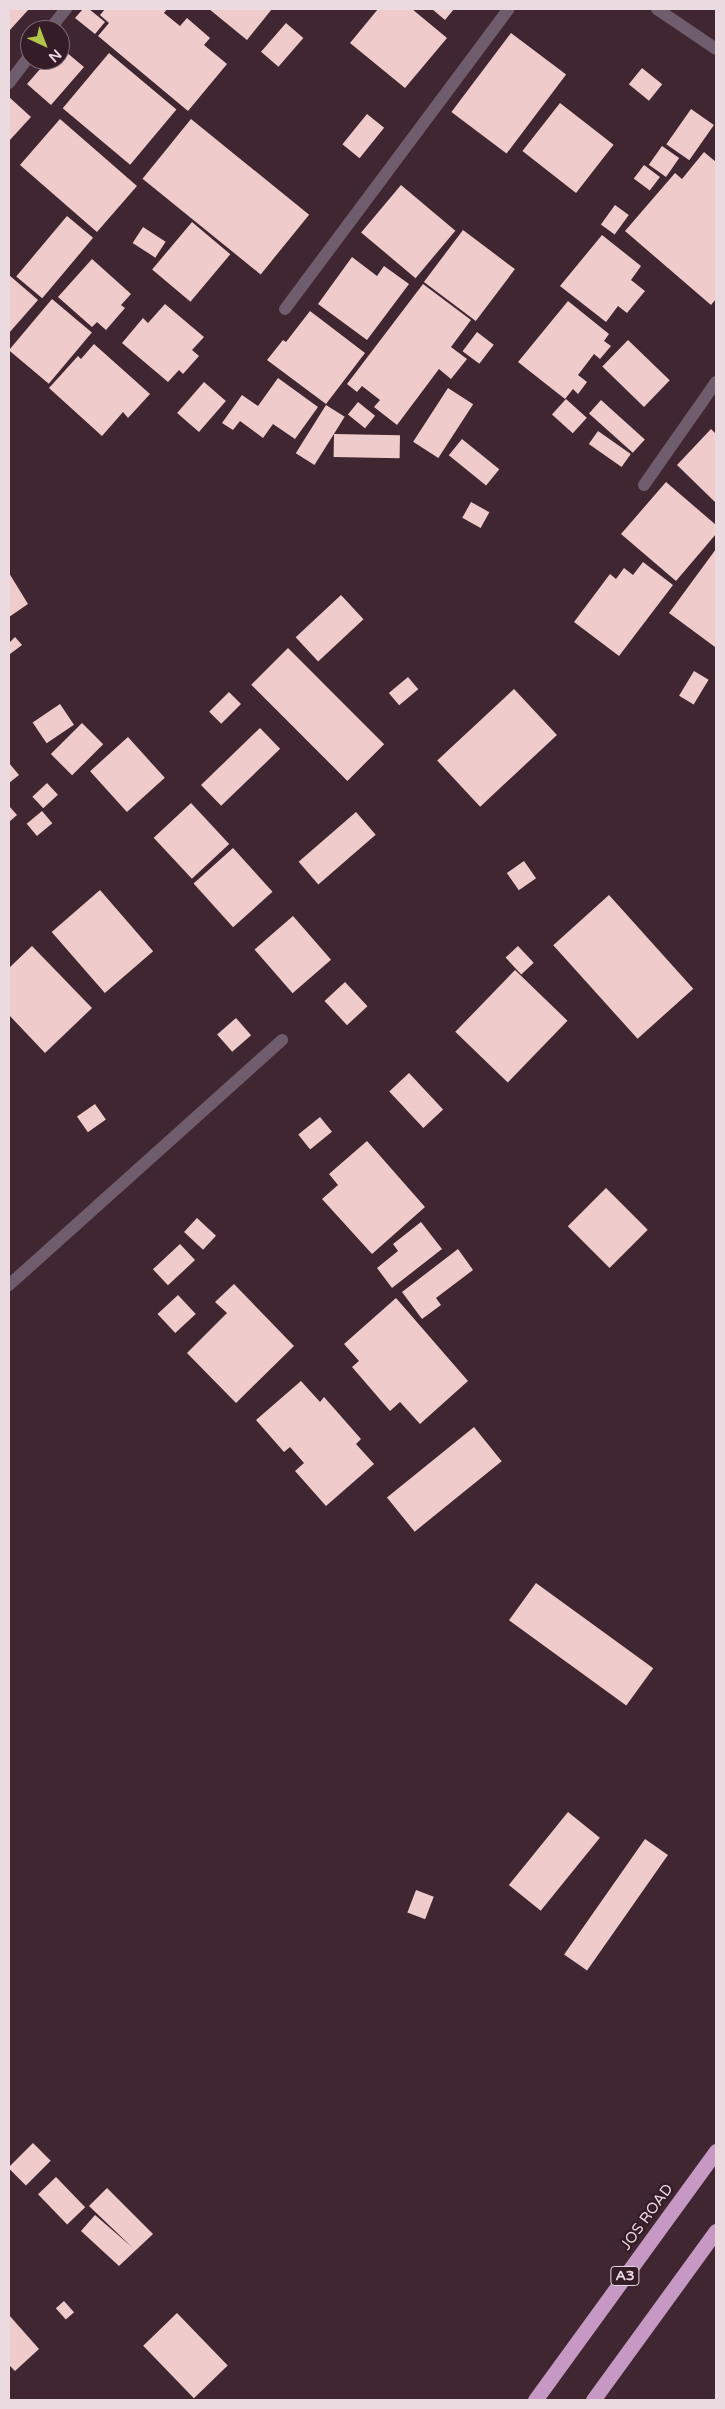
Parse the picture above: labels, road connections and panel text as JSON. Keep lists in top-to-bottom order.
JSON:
{
  "streets": {
    "highway": ["JOS ROAD", "A3"]
  },
  "north": "bottom right"
}
